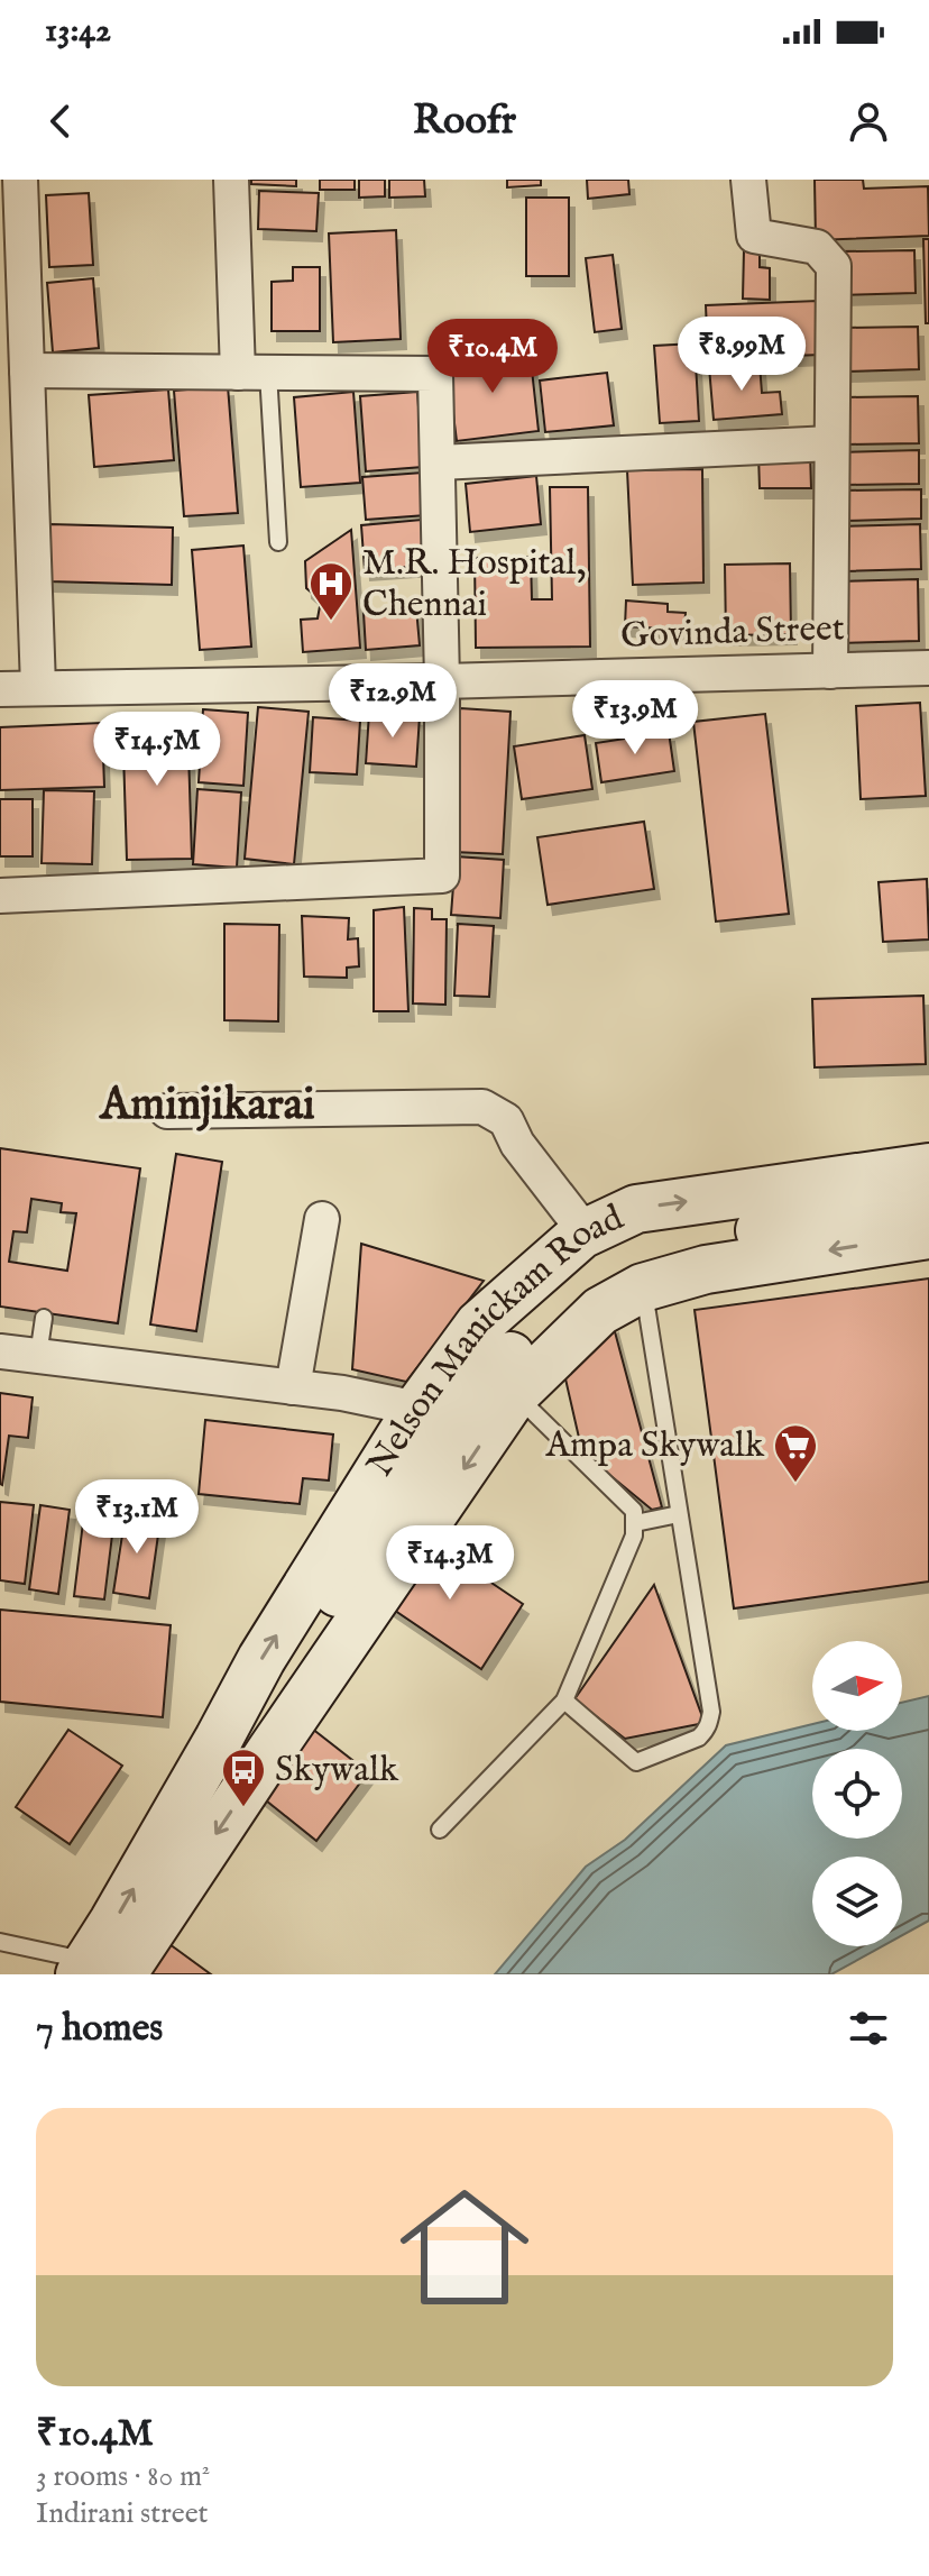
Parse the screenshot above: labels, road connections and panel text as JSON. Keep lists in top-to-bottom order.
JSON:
{
  "streets": {
    "main road": ["Nelson Manickam Road"],
    "street": ["Govinda Street"]
  },
  "districts": ["Aminjikarai"],
  "places": {
    "hospital": ["M.R. Hospital, Chennai"],
    "supermarket": ["Ampa Skywalk"],
    "bus stop": ["Skywalk"]
  },
  "north": "right",
  "page": {
    "status": "13:42",
    "header": "Roofr",
    "price": [
      "₹8.99M",
      "₹10.4M",
      "₹12.9M",
      "₹13.9M",
      "₹14.5M",
      "₹13.1M",
      "₹14.3M"
    ],
    "heading": "7 homes",
    "list": [
      {
        "name": "₹10.4M",
        "note": "3 rooms · 80 m² · Indirani street"
      }
    ]
  }
}
